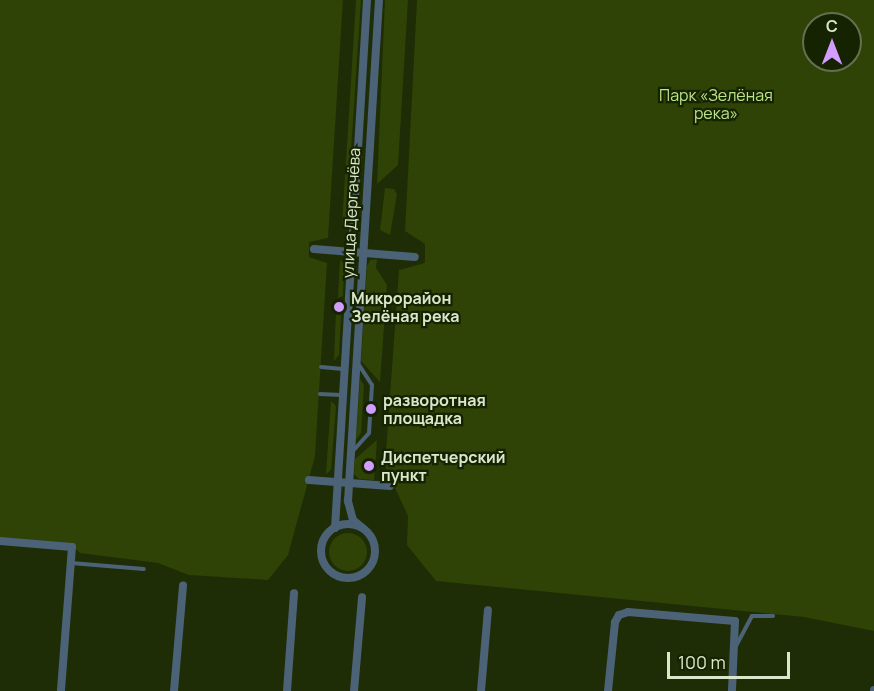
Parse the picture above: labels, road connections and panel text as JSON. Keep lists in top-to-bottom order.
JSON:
{
  "streets": {
    "street": ["улица Дергачёва"]
  },
  "parks": ["Парк «Зелёная река»"],
  "places": ["Микрорайон Зелёная река", "разворотная площадка", "Диспетчерский пункт"],
  "scale_bar": "100 m",
  "north": "top"
}
